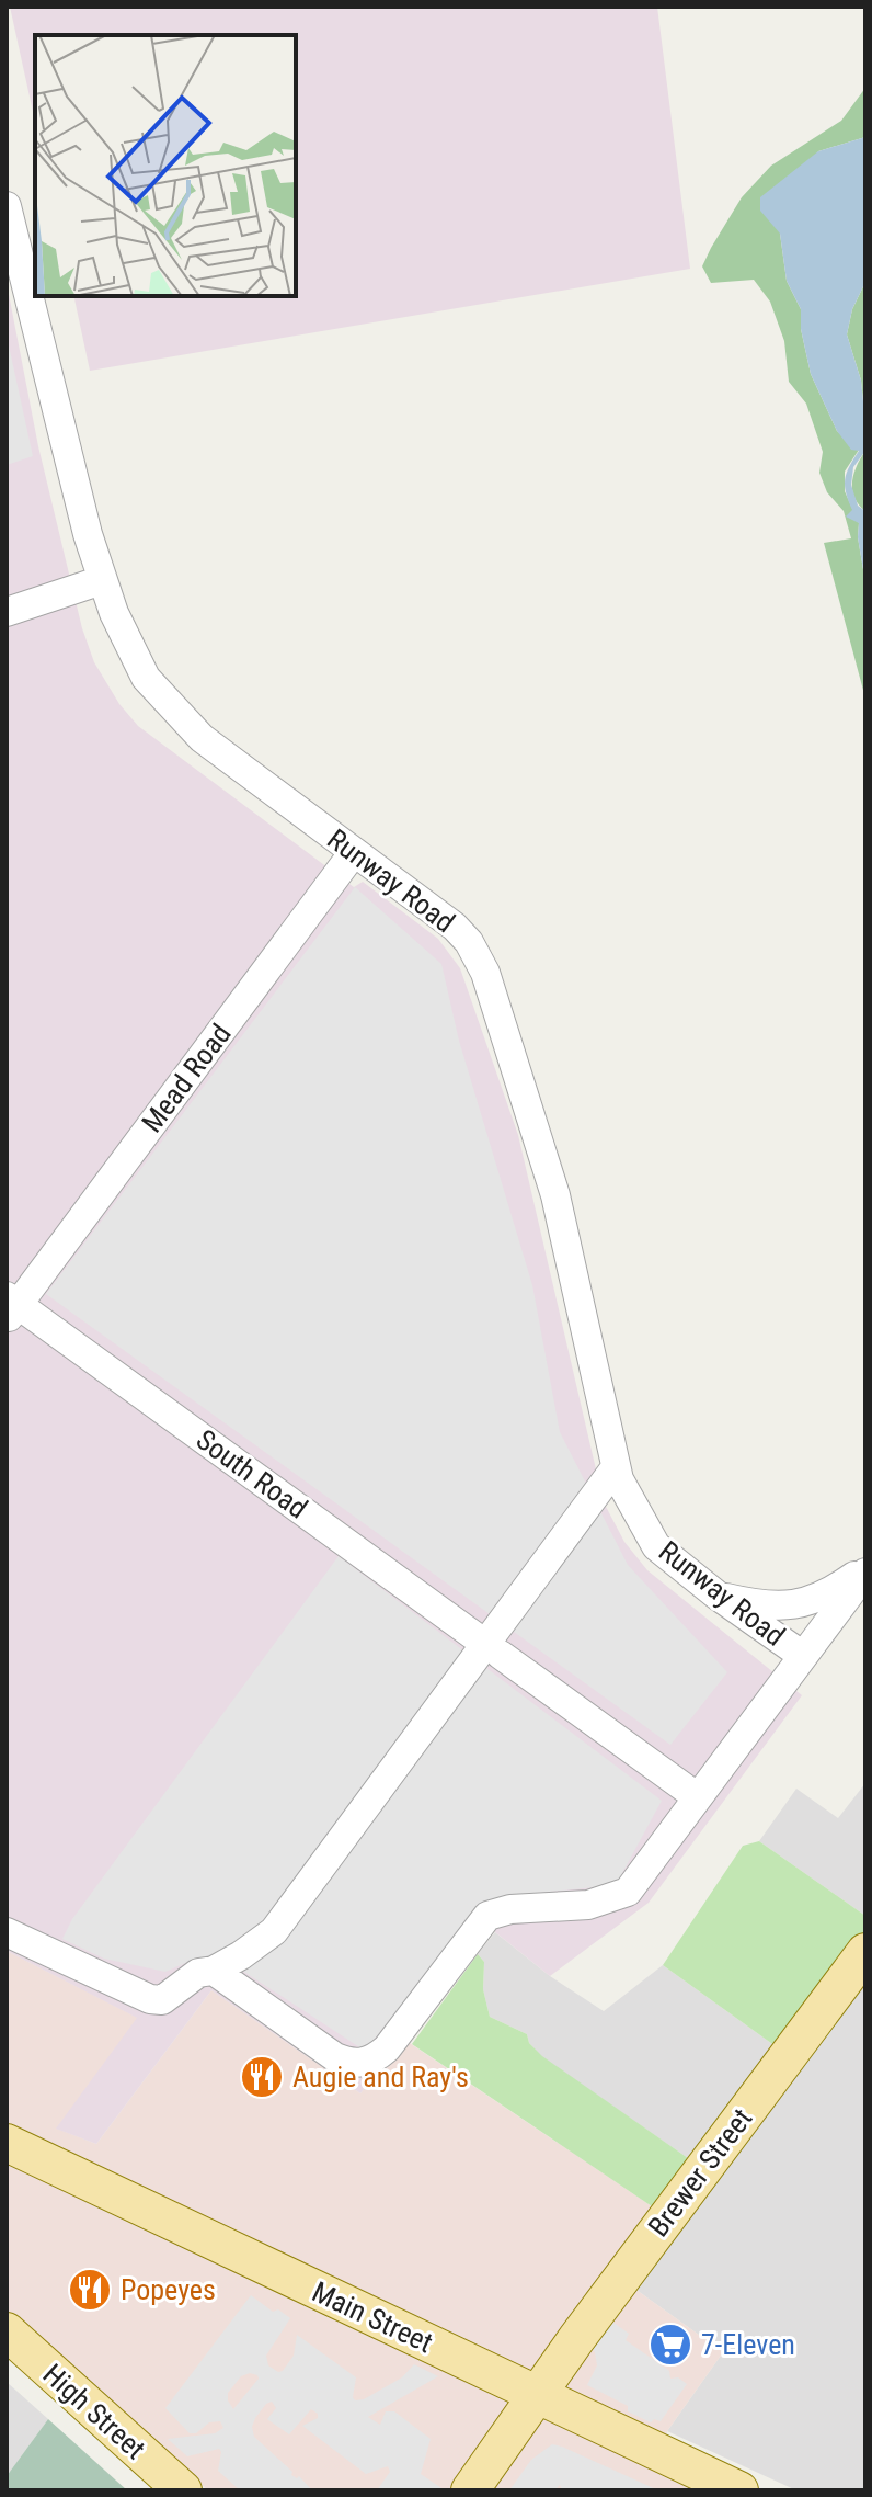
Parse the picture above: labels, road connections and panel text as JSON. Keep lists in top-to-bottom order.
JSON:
{
  "streets": {
    "main road": ["Brewer Street", "Main Street", "High Street"],
    "street": ["Runway Road", "Mead Road", "South Road"]
  },
  "crossings": [
    ["Runway Road", "Mead Road"],
    ["Mead Road", "South Road"],
    ["Brewer Street", "Main Street"]
  ],
  "places": {
    "restaurant": ["Augie and Ray's", "Popeyes"],
    "supermarket": ["7-Eleven"]
  }
}
